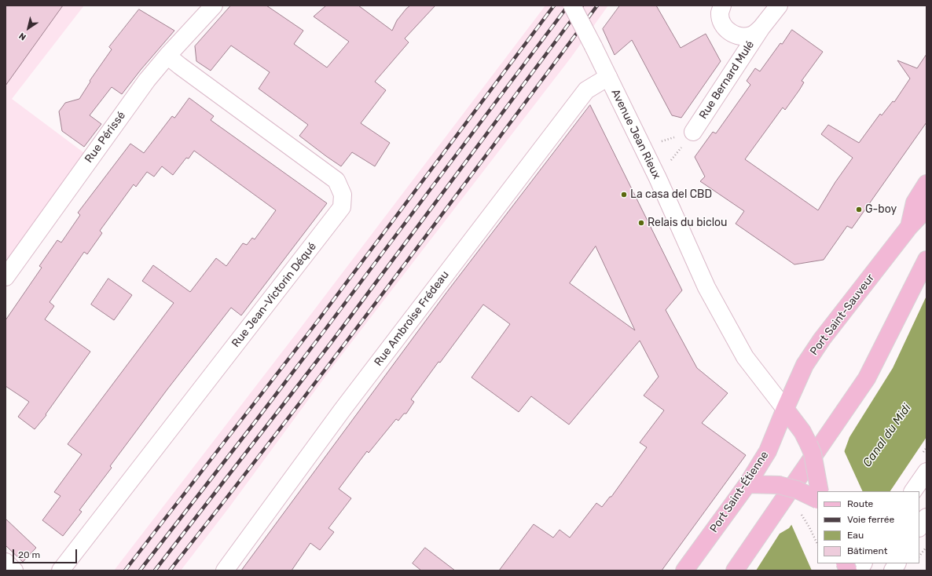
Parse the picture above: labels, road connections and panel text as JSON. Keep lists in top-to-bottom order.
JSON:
{
  "streets": {
    "main road": ["Port Saint-Sauveur", "Port Saint-Étienne"],
    "street": [
      "Rue Bernard Mulé",
      "Avenue Jean Rieux",
      "Rue Périssé",
      "Rue Jean-Victorin Déqué",
      "Rue Ambroise Frédeau"
    ]
  },
  "crossings": [
    ["Avenue Jean Rieux", "Port Saint-Sauveur"],
    ["Avenue Jean Rieux", "Rue Ambroise Frédeau"],
    ["Avenue Jean Rieux", "Port Saint-Étienne"],
    ["Rue Périssé", "Rue Jean-Victorin Déqué"],
    ["Port Saint-Sauveur", "Port Saint-Étienne"]
  ],
  "water": ["Canal du Midi"],
  "places": ["La casa del CBD", "G-boy", "Relais du biclou"],
  "legend": [
    "Route",
    "Voie ferrée",
    "Eau",
    "Bâtiment"
  ],
  "scale_bar": "20 m",
  "north": "bottom left"
}
